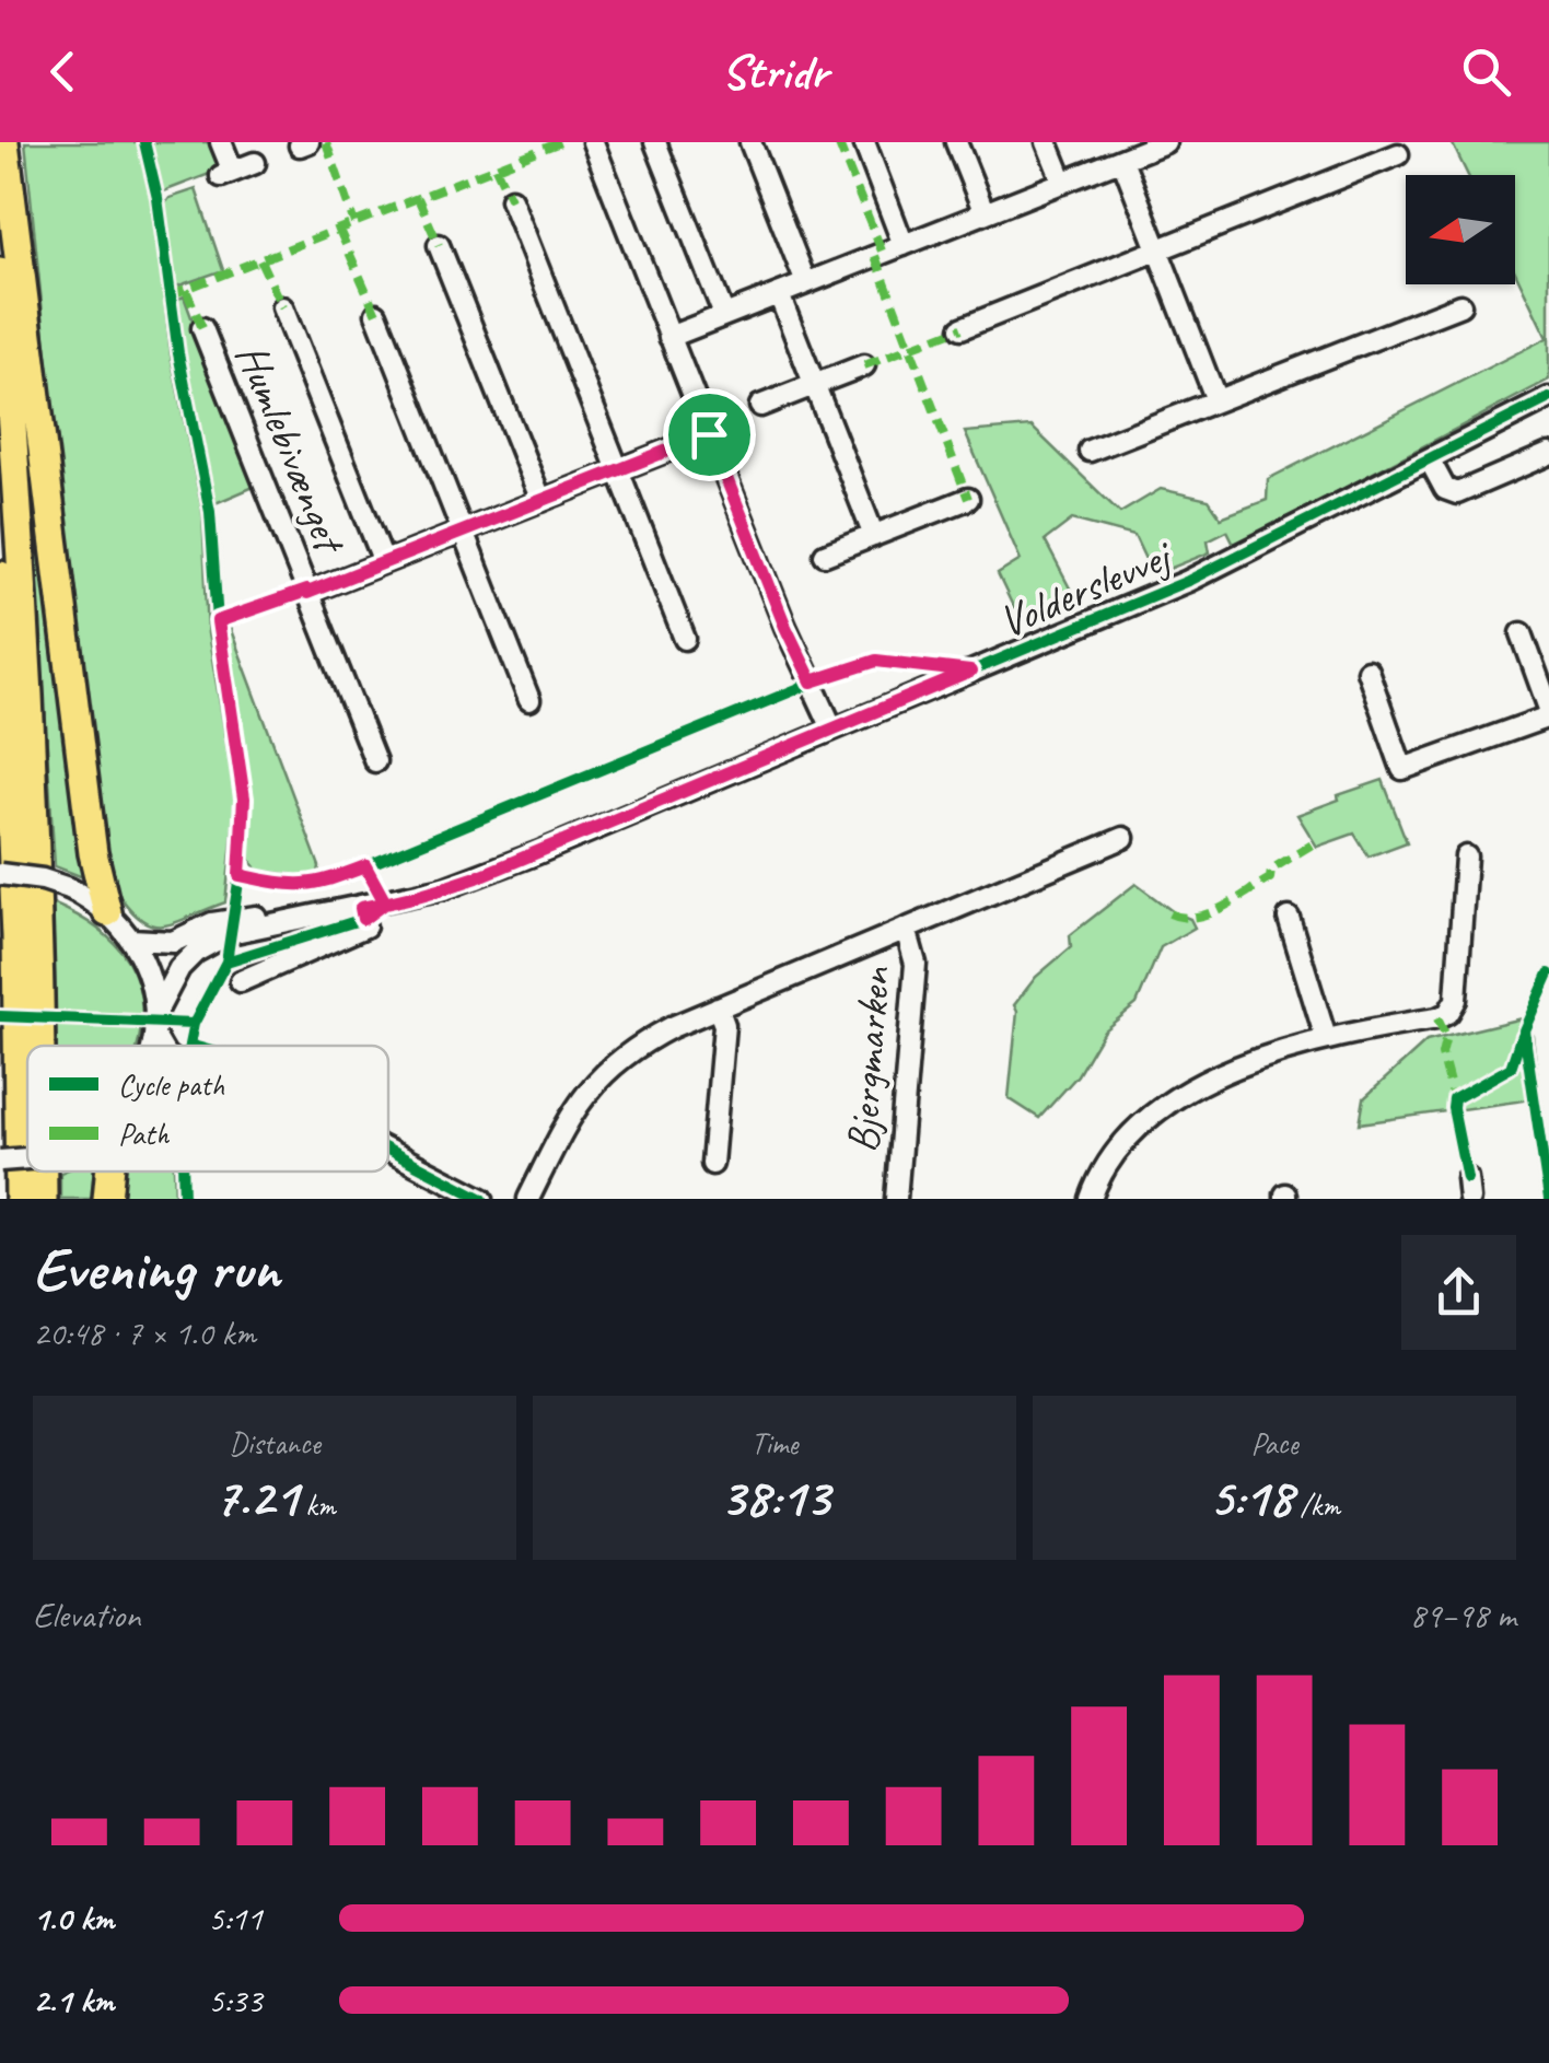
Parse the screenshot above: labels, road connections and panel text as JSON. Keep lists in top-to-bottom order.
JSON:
{
  "streets": {
    "street": ["Humlebivænget", "Volderslevvej", "Bjergmarken"]
  },
  "legend": ["Cycle path", "Path"],
  "north": "left",
  "page": {
    "header": "Stridr",
    "heading": ["Evening run", "20:48 · 7 × 1.0 km"],
    "stats": [
      ["Distance", "7.21 km"],
      ["Time", "38:13"],
      ["Pace", "5:18 /km"]
    ],
    "chart": ["Elevation", "89–98 m"],
    "list": [
      {
        "name": "1.0 km",
        "note": "5:11"
      },
      {
        "name": "2.1 km",
        "note": "5:33"
      }
    ]
  }
}
